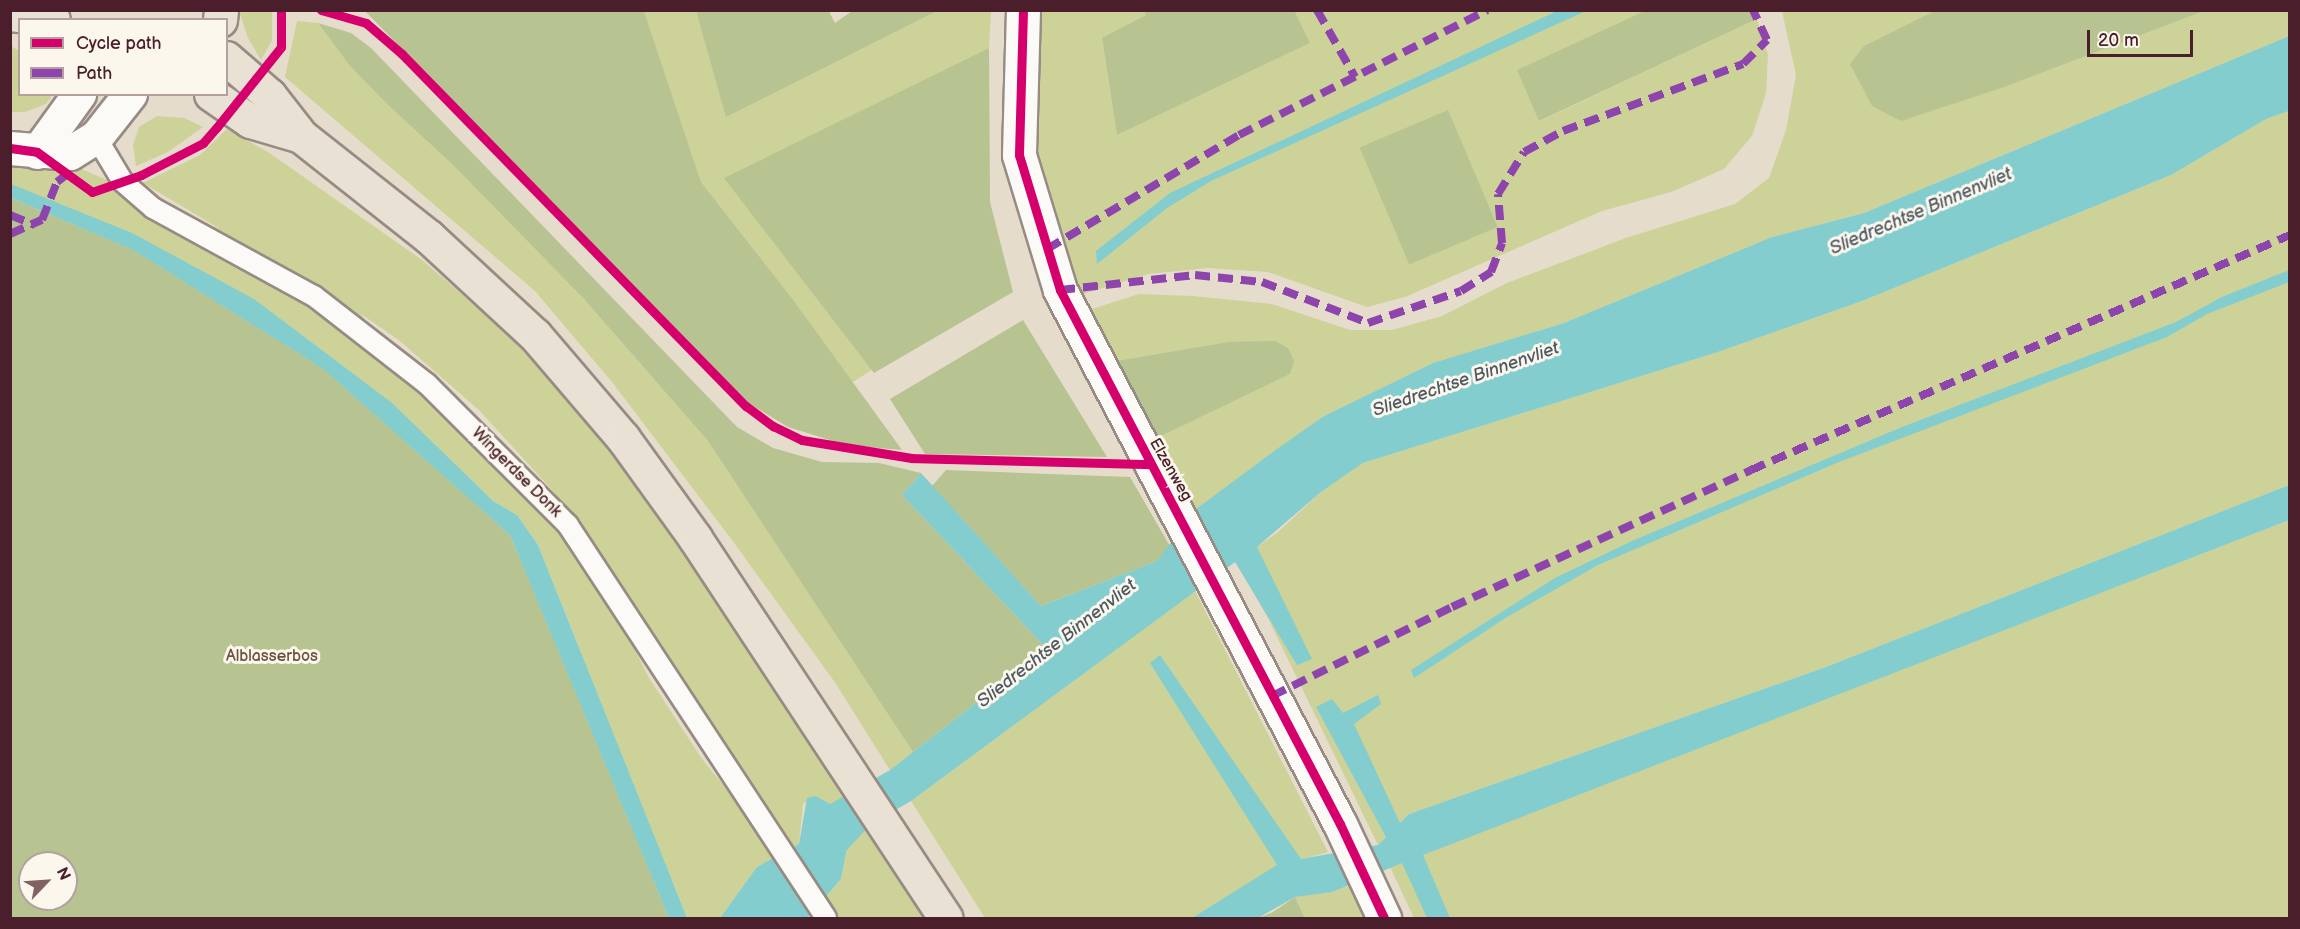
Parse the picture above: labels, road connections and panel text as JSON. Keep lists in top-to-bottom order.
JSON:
{
  "streets": {
    "street": ["Elzenweg"],
    "lane": ["Wingerdse Donk"]
  },
  "water": ["Sliedrechtse Binnenvliet"],
  "parks": ["Alblasserbos"],
  "legend": ["Cycle path", "Path"],
  "scale_bar": "20 m",
  "north": "top right"
}
